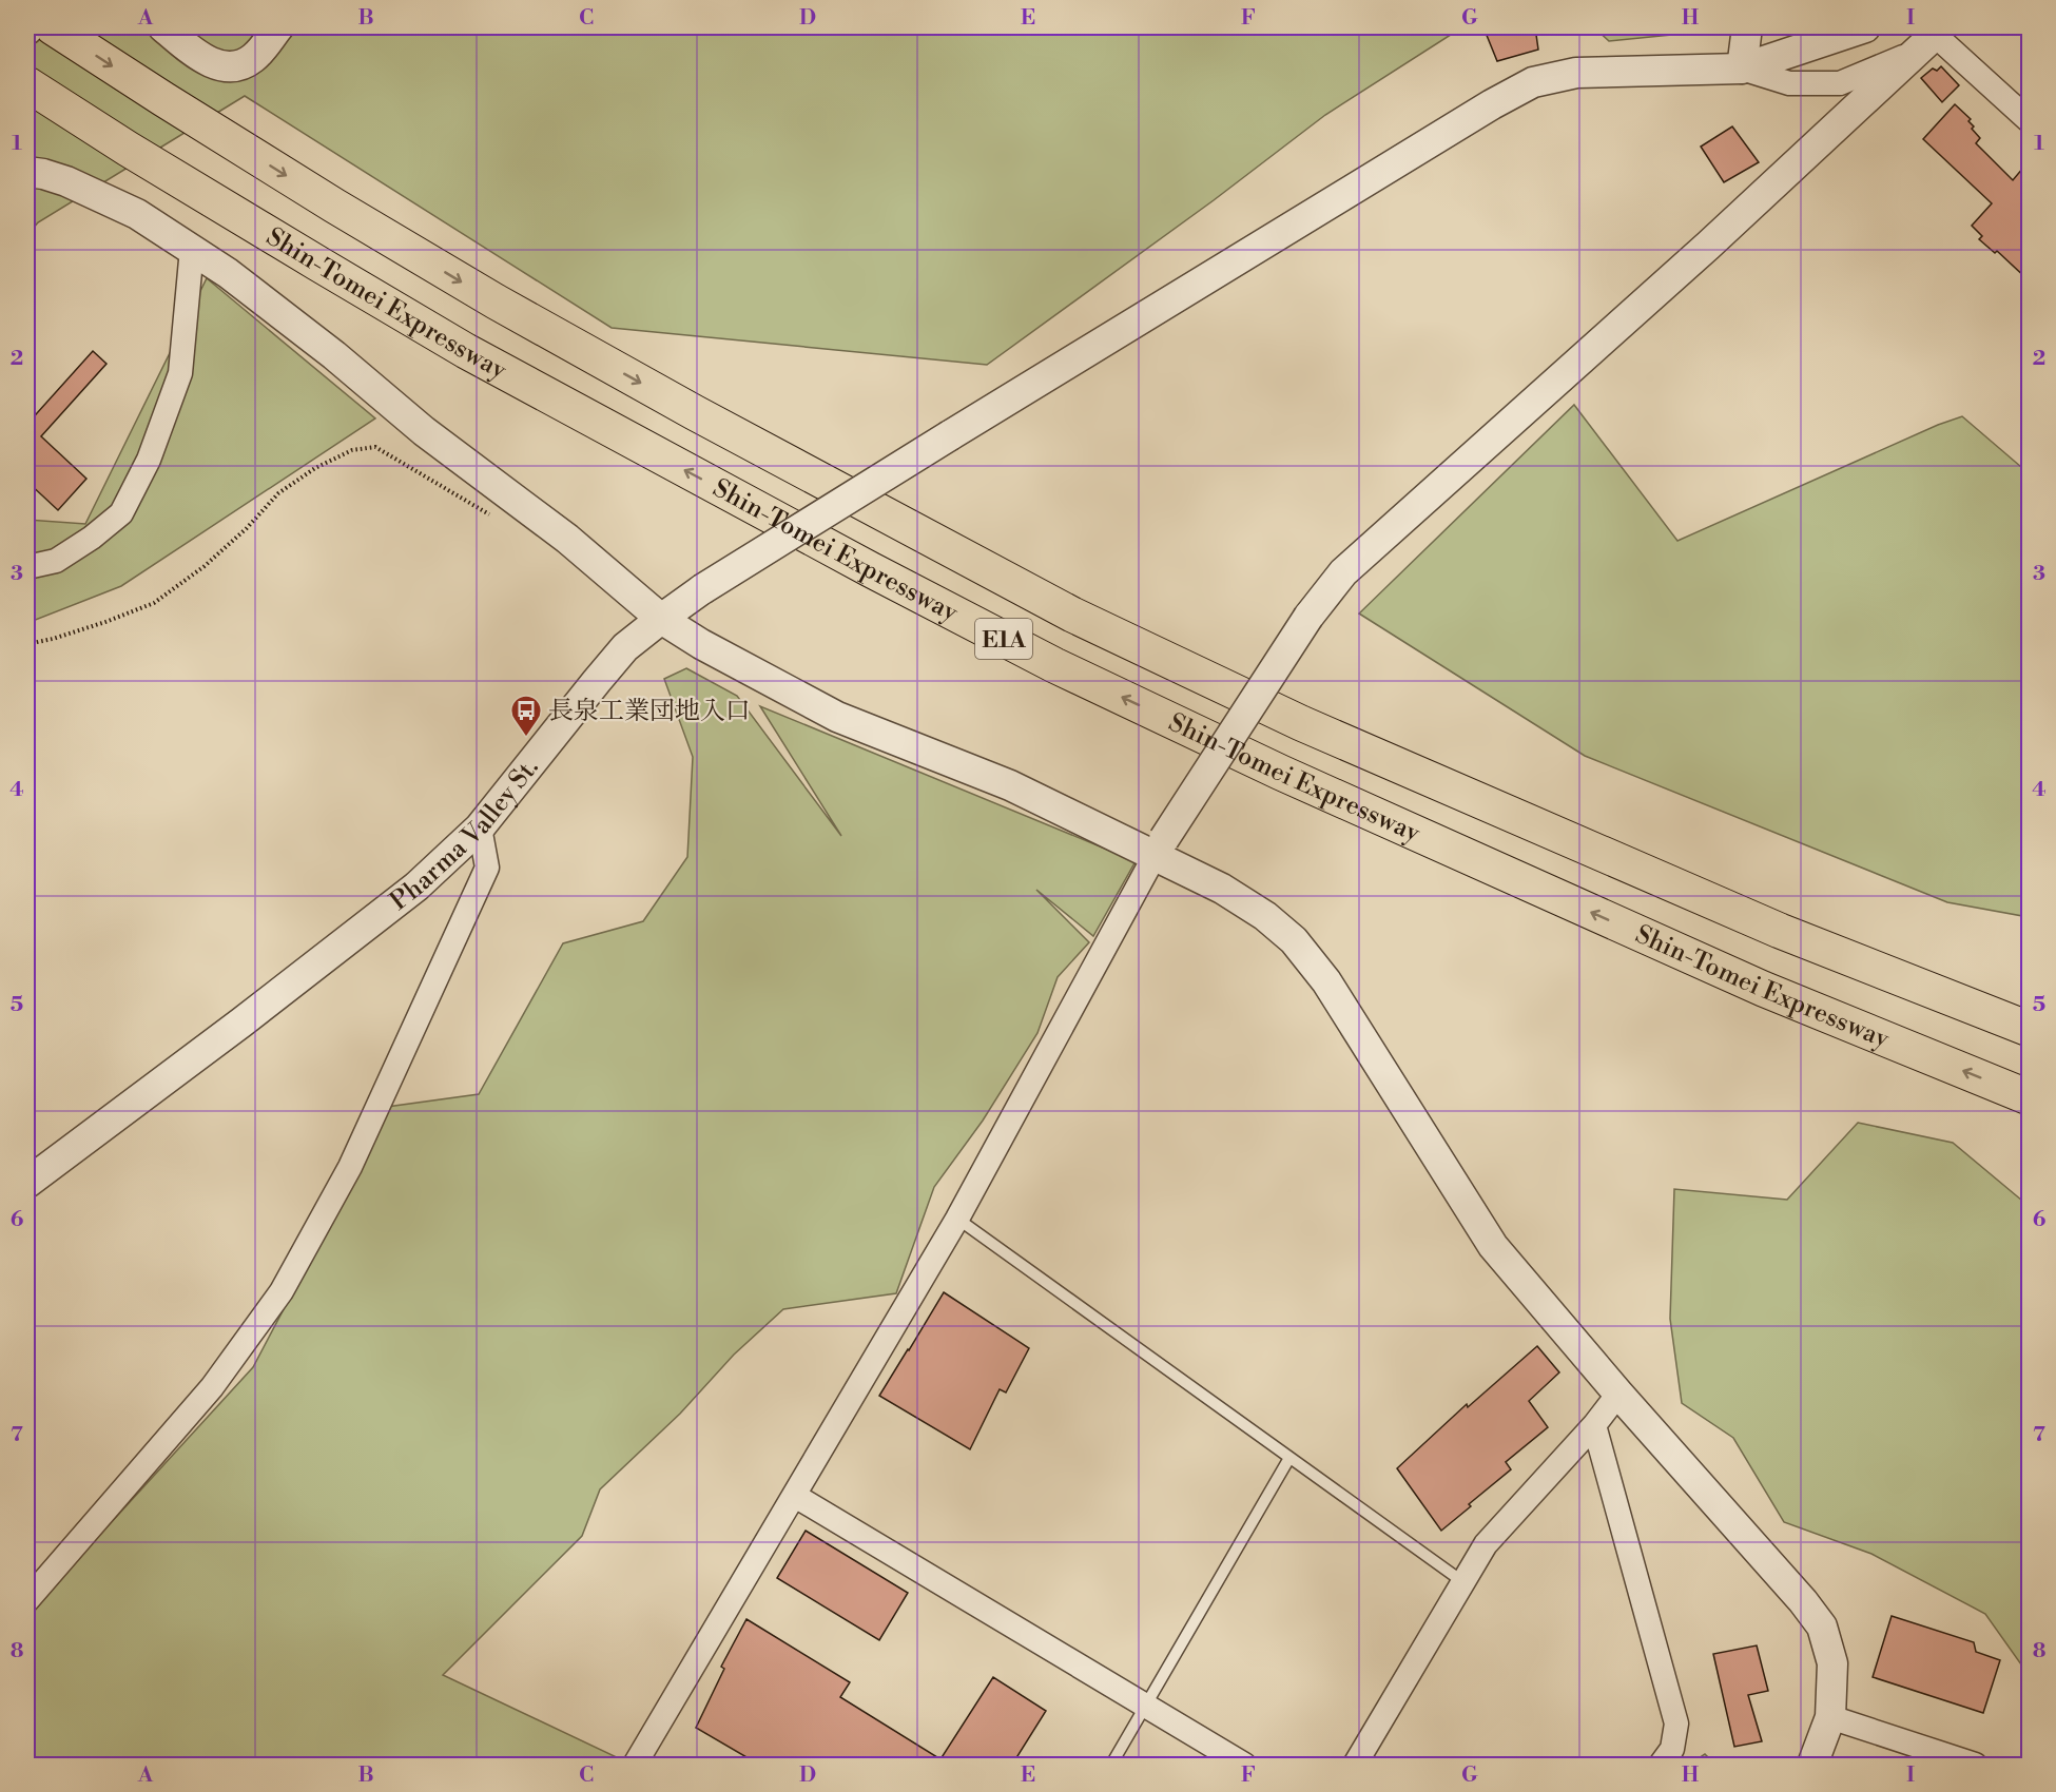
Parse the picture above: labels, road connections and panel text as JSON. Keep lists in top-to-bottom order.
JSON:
{
  "streets": {
    "highway": ["Shin-Tomei Expressway", "E1A"],
    "street": ["Pharma Valley St."]
  },
  "places": {
    "bus stop": ["長泉工業団地入口"]
  },
  "grid": {
    "columns": [
      "A",
      "B",
      "C",
      "D",
      "E",
      "F",
      "G",
      "H",
      "I"
    ],
    "rows": [
      "1",
      "2",
      "3",
      "4",
      "5",
      "6",
      "7",
      "8"
    ]
  }
}
